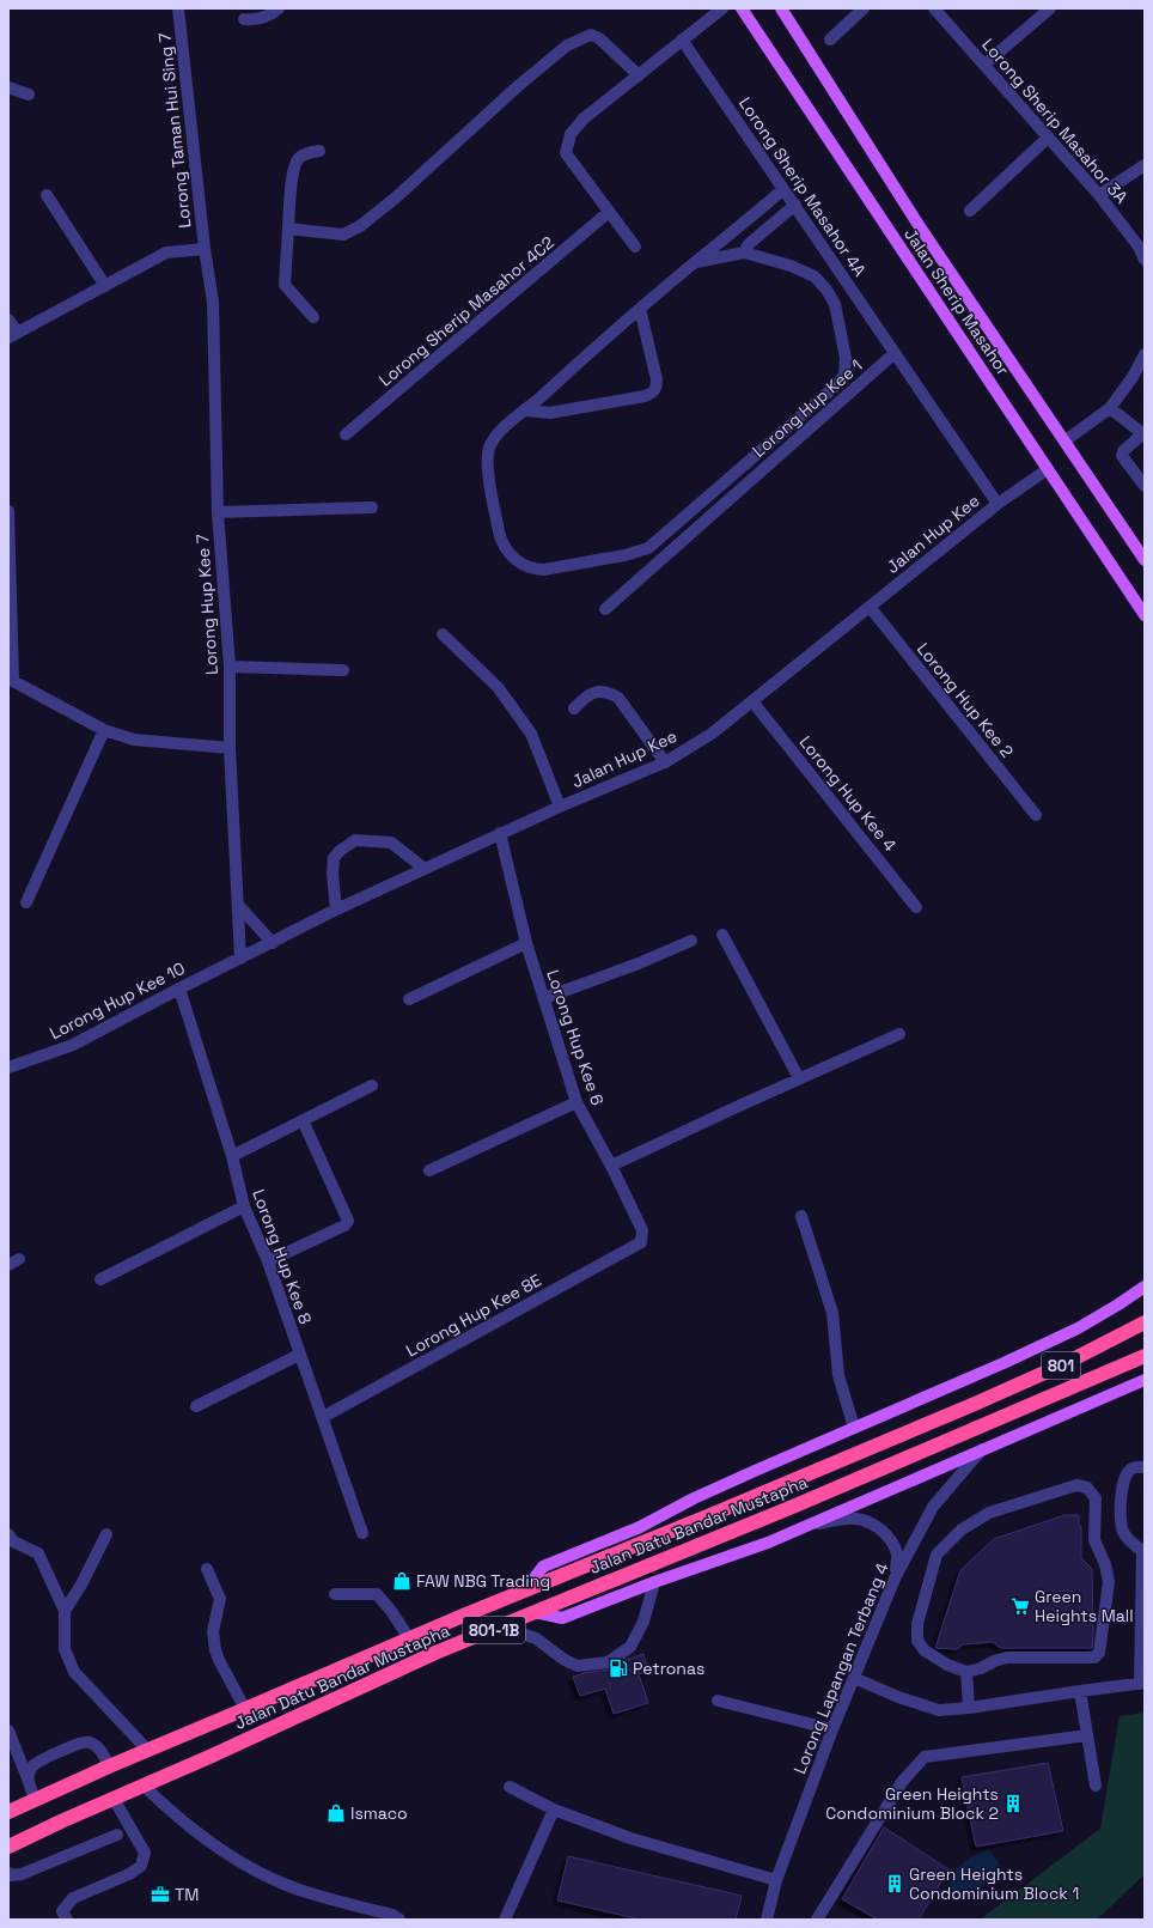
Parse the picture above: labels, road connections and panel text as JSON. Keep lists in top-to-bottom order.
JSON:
{
  "streets": {
    "highway": ["801", "Jalan Datu Bandar Mustapha", "801-1B"],
    "main road": ["Jalan Sherip Masahor"],
    "street": [
      "Lorong Sherip Masahor 3A",
      "Lorong Taman Hui Sing 7",
      "Lorong Sherip Masahor 4A",
      "Lorong Sherip Masahor 4C2",
      "Lorong Hup Kee 1",
      "Jalan Hup Kee",
      "Lorong Hup Kee 7",
      "Lorong Hup Kee 2",
      "Lorong Hup Kee 4",
      "Lorong Hup Kee 10",
      "Lorong Hup Kee 6",
      "Lorong Hup Kee 8",
      "Lorong Hup Kee 8E",
      "Lorong Lapangan Terbang 4"
    ]
  },
  "crossings": [
    ["Lorong Taman Hui Sing 7", "Lorong Hup Kee 7"],
    ["Lorong Sherip Masahor 4A", "Lorong Hup Kee 1"],
    ["Jalan Sherip Masahor", "Jalan Hup Kee"],
    ["Jalan Hup Kee", "Lorong Hup Kee 7"],
    ["Jalan Hup Kee", "Lorong Hup Kee 2"],
    ["Jalan Hup Kee", "Lorong Hup Kee 4"],
    ["Jalan Hup Kee", "Lorong Hup Kee 10"],
    ["Jalan Hup Kee", "Lorong Hup Kee 6"],
    ["Lorong Hup Kee 7", "Lorong Hup Kee 10"],
    ["Lorong Hup Kee 10", "Lorong Hup Kee 8"],
    ["Lorong Hup Kee 6", "Lorong Hup Kee 8E"],
    ["Lorong Hup Kee 8", "Lorong Hup Kee 8E"],
    ["801", "Jalan Datu Bandar Mustapha"]
  ],
  "places": {
    "shop": ["FAW NBG Trading", "Ismaco"],
    "supermarket": ["Green Heights Mall"],
    "fuel station": ["Petronas"],
    "building": ["Green Heights Condominium Block 2", "Green Heights Condominium Block 1"],
    "office": ["TM"]
  }
}
